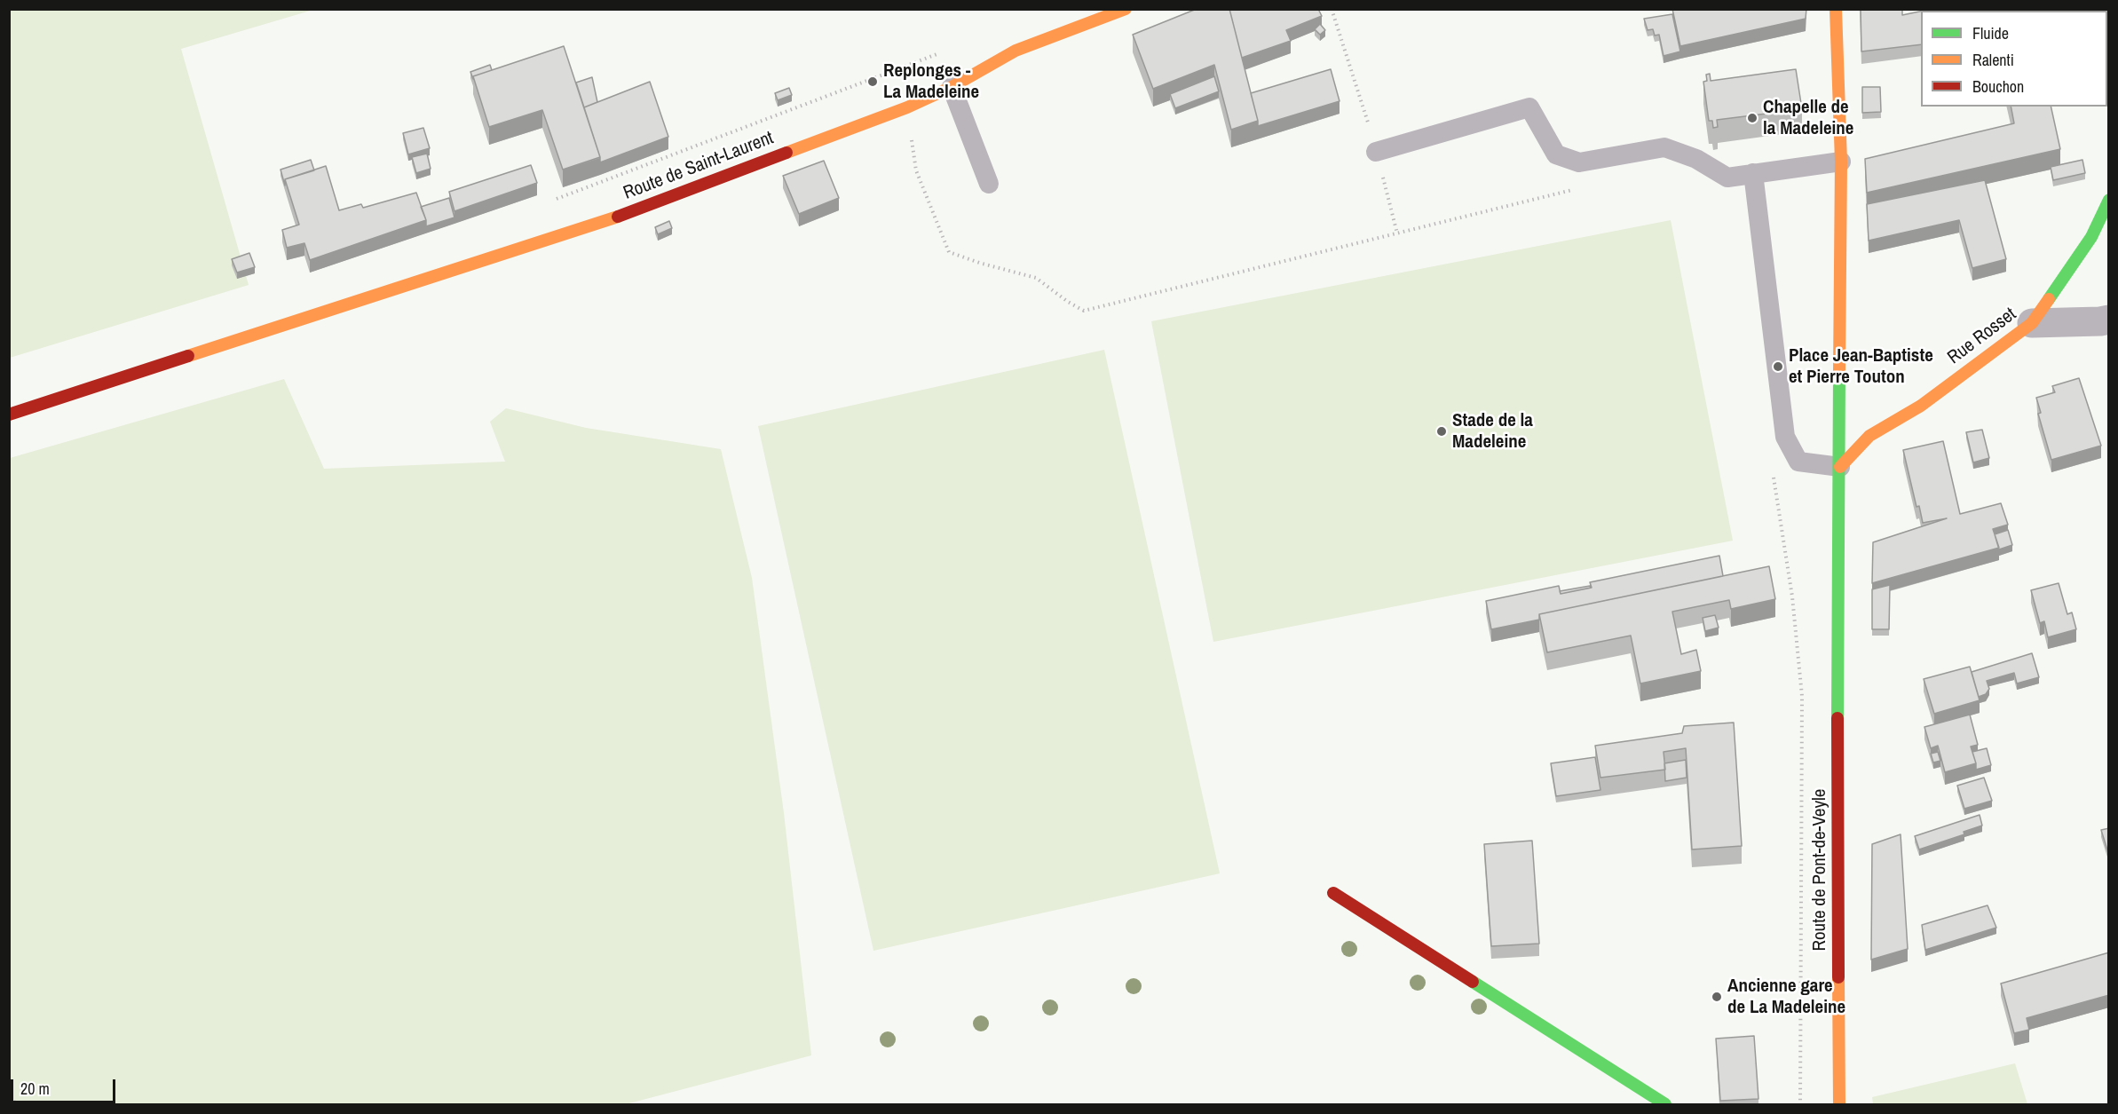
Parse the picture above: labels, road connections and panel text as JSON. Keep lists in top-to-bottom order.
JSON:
{
  "streets": {
    "main road": ["Route de Saint-Laurent", "Rue Rosset", "Route de Pont-de-Veyle"]
  },
  "crossings": [
    ["Rue Rosset", "Route de Pont-de-Veyle"]
  ],
  "places": [
    "Replonges - La Madeleine",
    "Chapelle de la Madeleine",
    "Place Jean-Baptiste et Pierre Touton",
    "Stade de la Madeleine",
    "Ancienne gare de La Madeleine"
  ],
  "legend": ["Fluide", "Ralenti", "Bouchon"],
  "scale_bar": "20 m"
}
